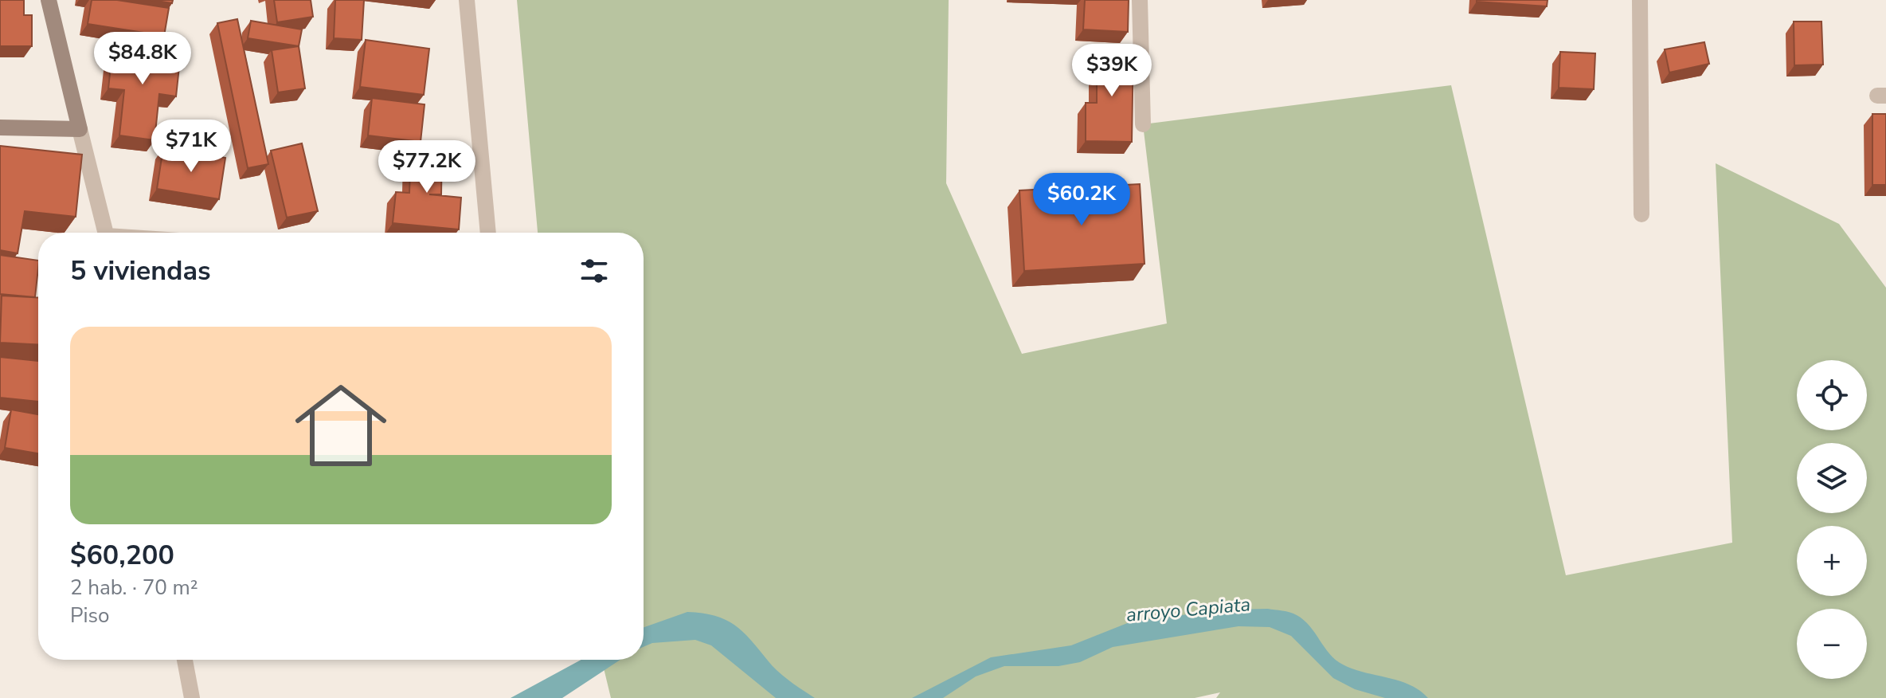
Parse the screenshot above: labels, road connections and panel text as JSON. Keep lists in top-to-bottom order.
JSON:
{
  "water": ["arroyo Capiata"],
  "page": {
    "price": [
      "$84.8K",
      "$39K",
      "$71K",
      "$77.2K",
      "$60.2K"
    ],
    "heading": "5 viviendas",
    "list": [
      {
        "name": "$60,200",
        "note": "2 hab. · 70 m² · Piso"
      }
    ],
    "map_buttons": ["+", "−"]
  }
}
